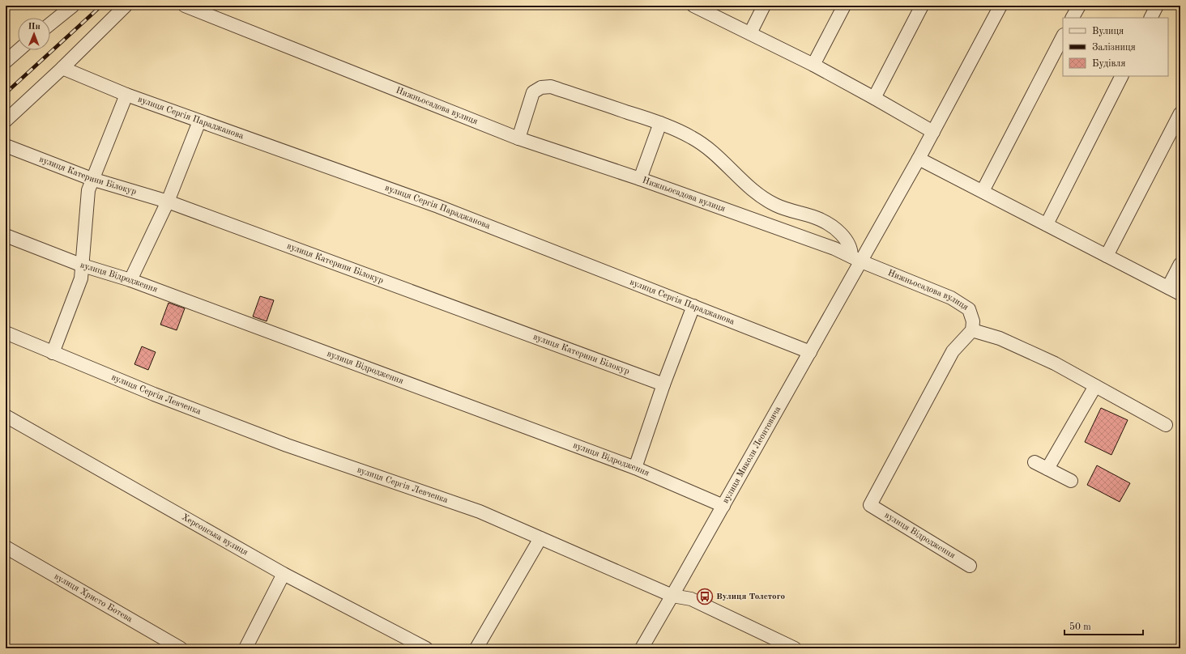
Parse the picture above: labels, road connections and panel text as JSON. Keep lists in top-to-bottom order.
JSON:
{
  "streets": {
    "street": [
      "Нижньосадова вулиця",
      "вулиця Сергія Параджанова",
      "вулиця Катерини Білокур",
      "вулиця Відродження",
      "вулиця Сергія Левченка",
      "вулиця Миколи Леонтовича",
      "Херсонська вулиця",
      "вулиця Христо Ботева"
    ]
  },
  "crossings": [
    ["Нижньосадова вулиця", "вулиця Відродження"],
    ["Нижньосадова вулиця", "вулиця Миколи Леонтовича"],
    ["вулиця Сергія Параджанова", "вулиця Миколи Леонтовича"],
    ["вулиця Відродження", "вулиця Миколи Леонтовича"],
    ["вулиця Сергія Левченка", "вулиця Миколи Леонтовича"]
  ],
  "places": {
    "bus stop": ["Вулиця Толстого"]
  },
  "legend": ["Вулиця", "Залізниця", "Будівля"],
  "scale_bar": "50 m",
  "north": "top"
}
